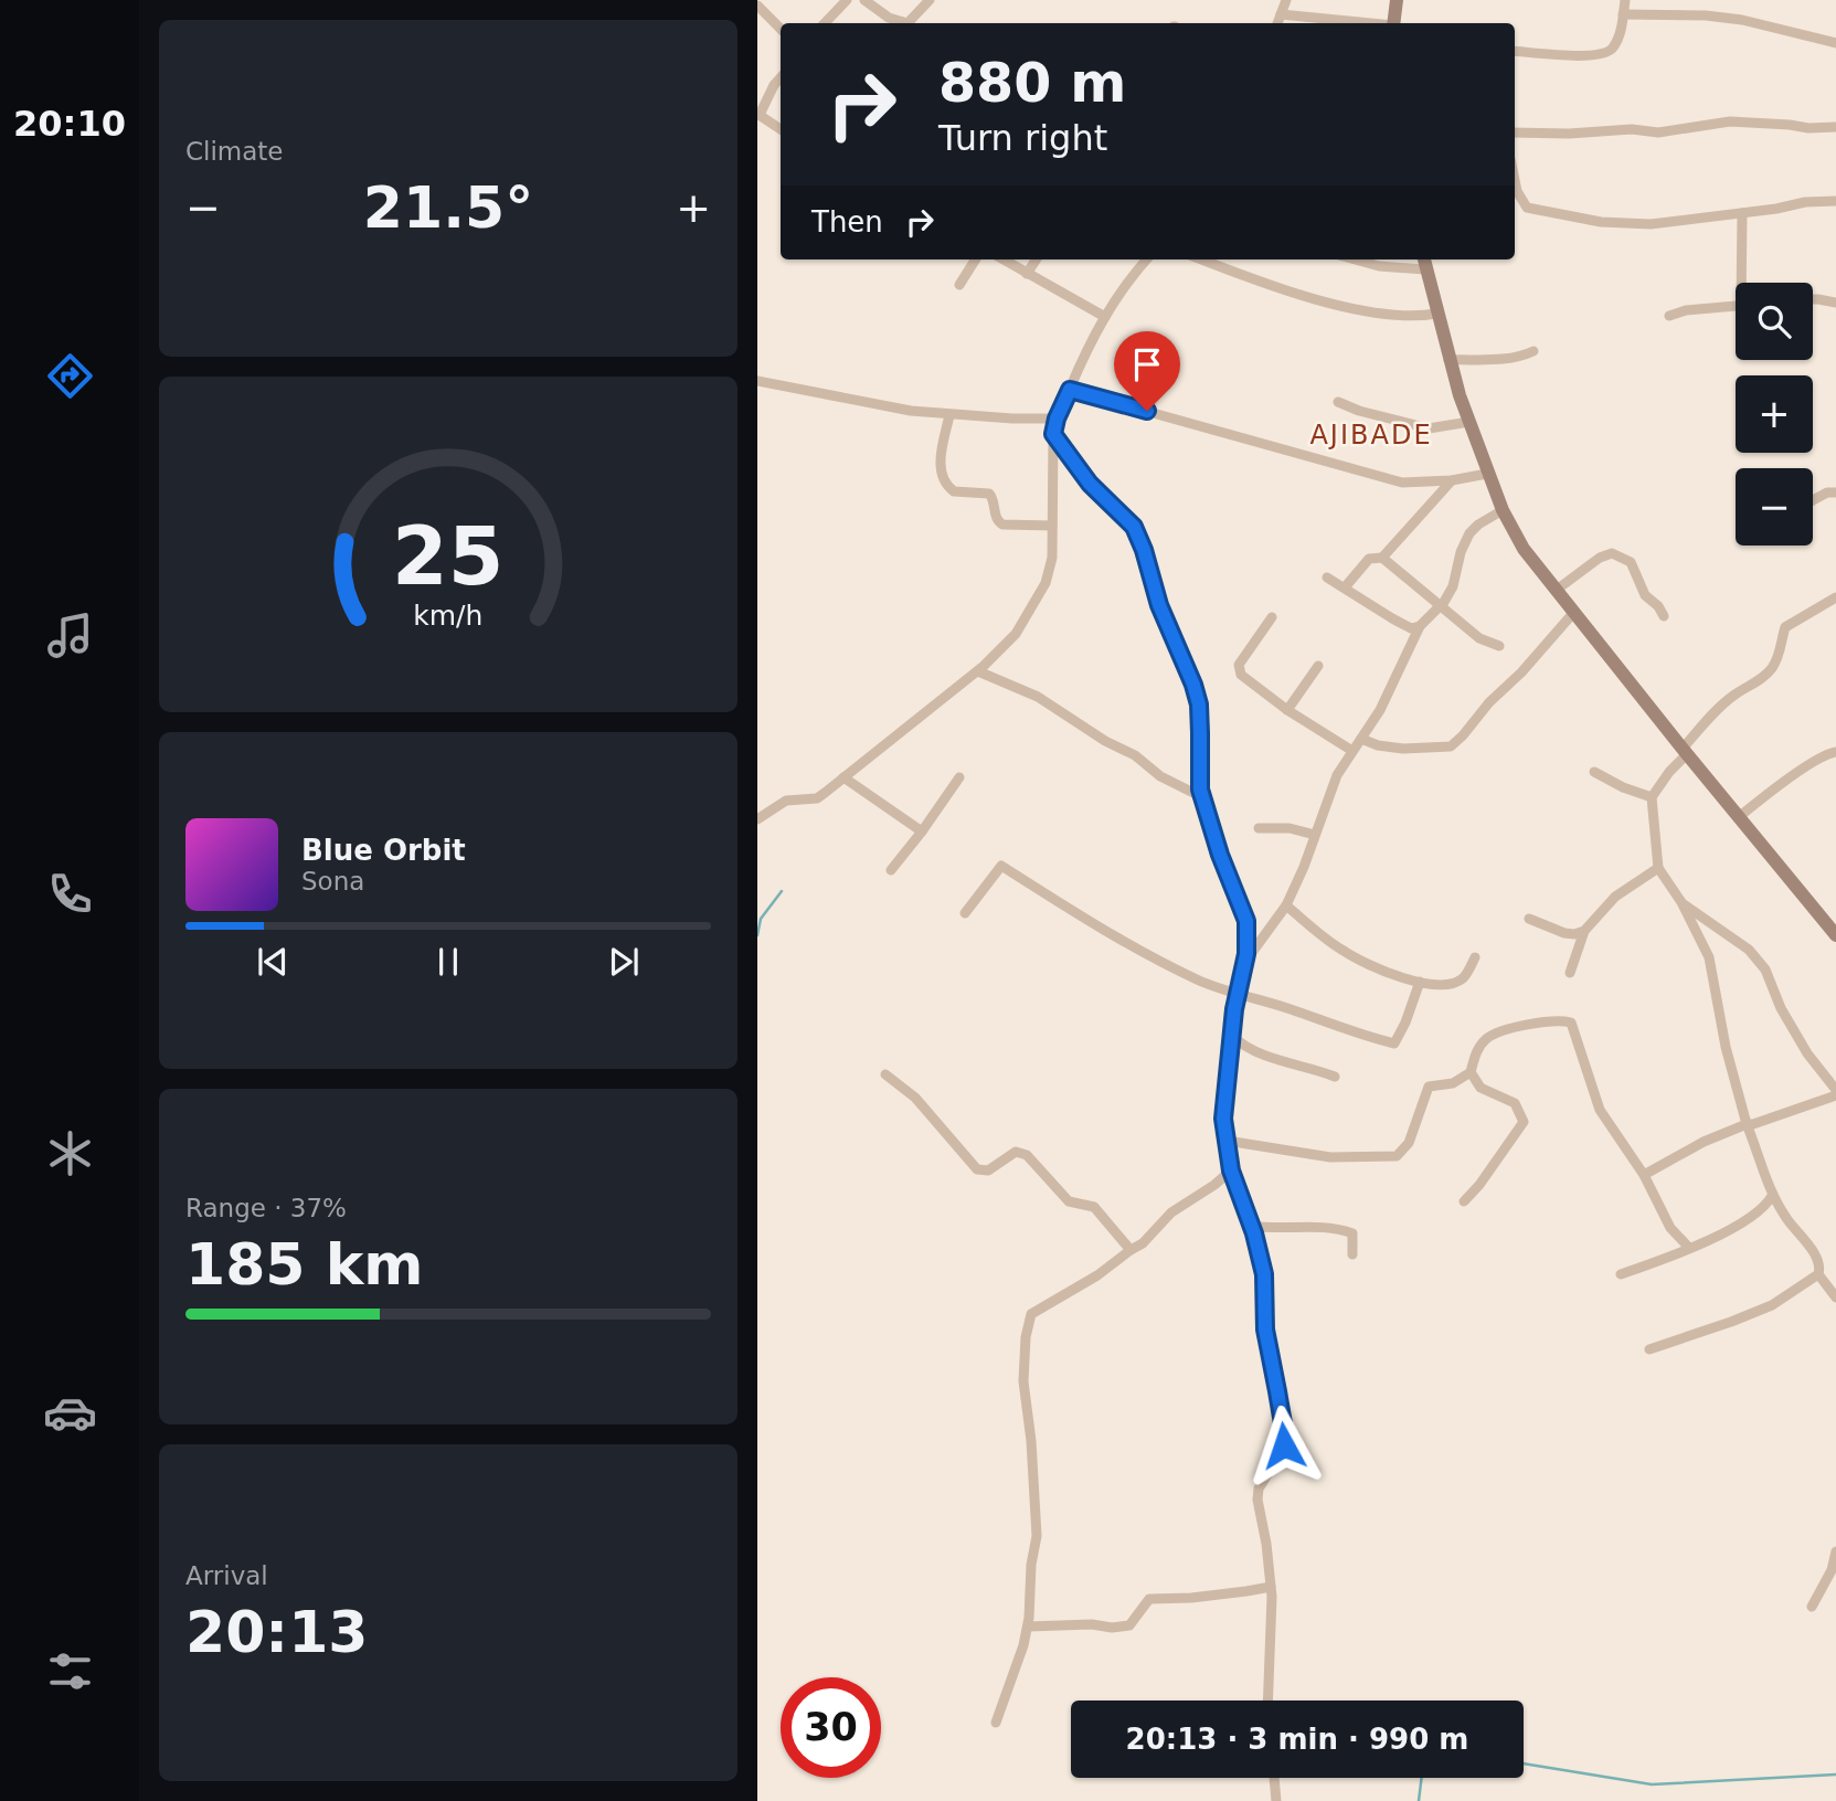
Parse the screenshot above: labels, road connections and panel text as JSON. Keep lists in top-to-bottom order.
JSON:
{
  "districts": ["AJIBADE"],
  "page": {
    "tabs": "20:10",
    "tile": [
      "Climate",
      ["Range · 37%", "185 km"],
      ["Arrival", "20:13"]
    ],
    "turn": ["880 m", "Turn right"],
    "heat": ["−", "21.5°", "+"],
    "then": "Then",
    "map_buttons": ["+", "−"],
    "song": ["Blue Orbit", "Sona"],
    "limit": "30",
    "trip": "20:13 · 3 min · 990 m",
    "gauge": ["25", "km/h"]
  }
}
